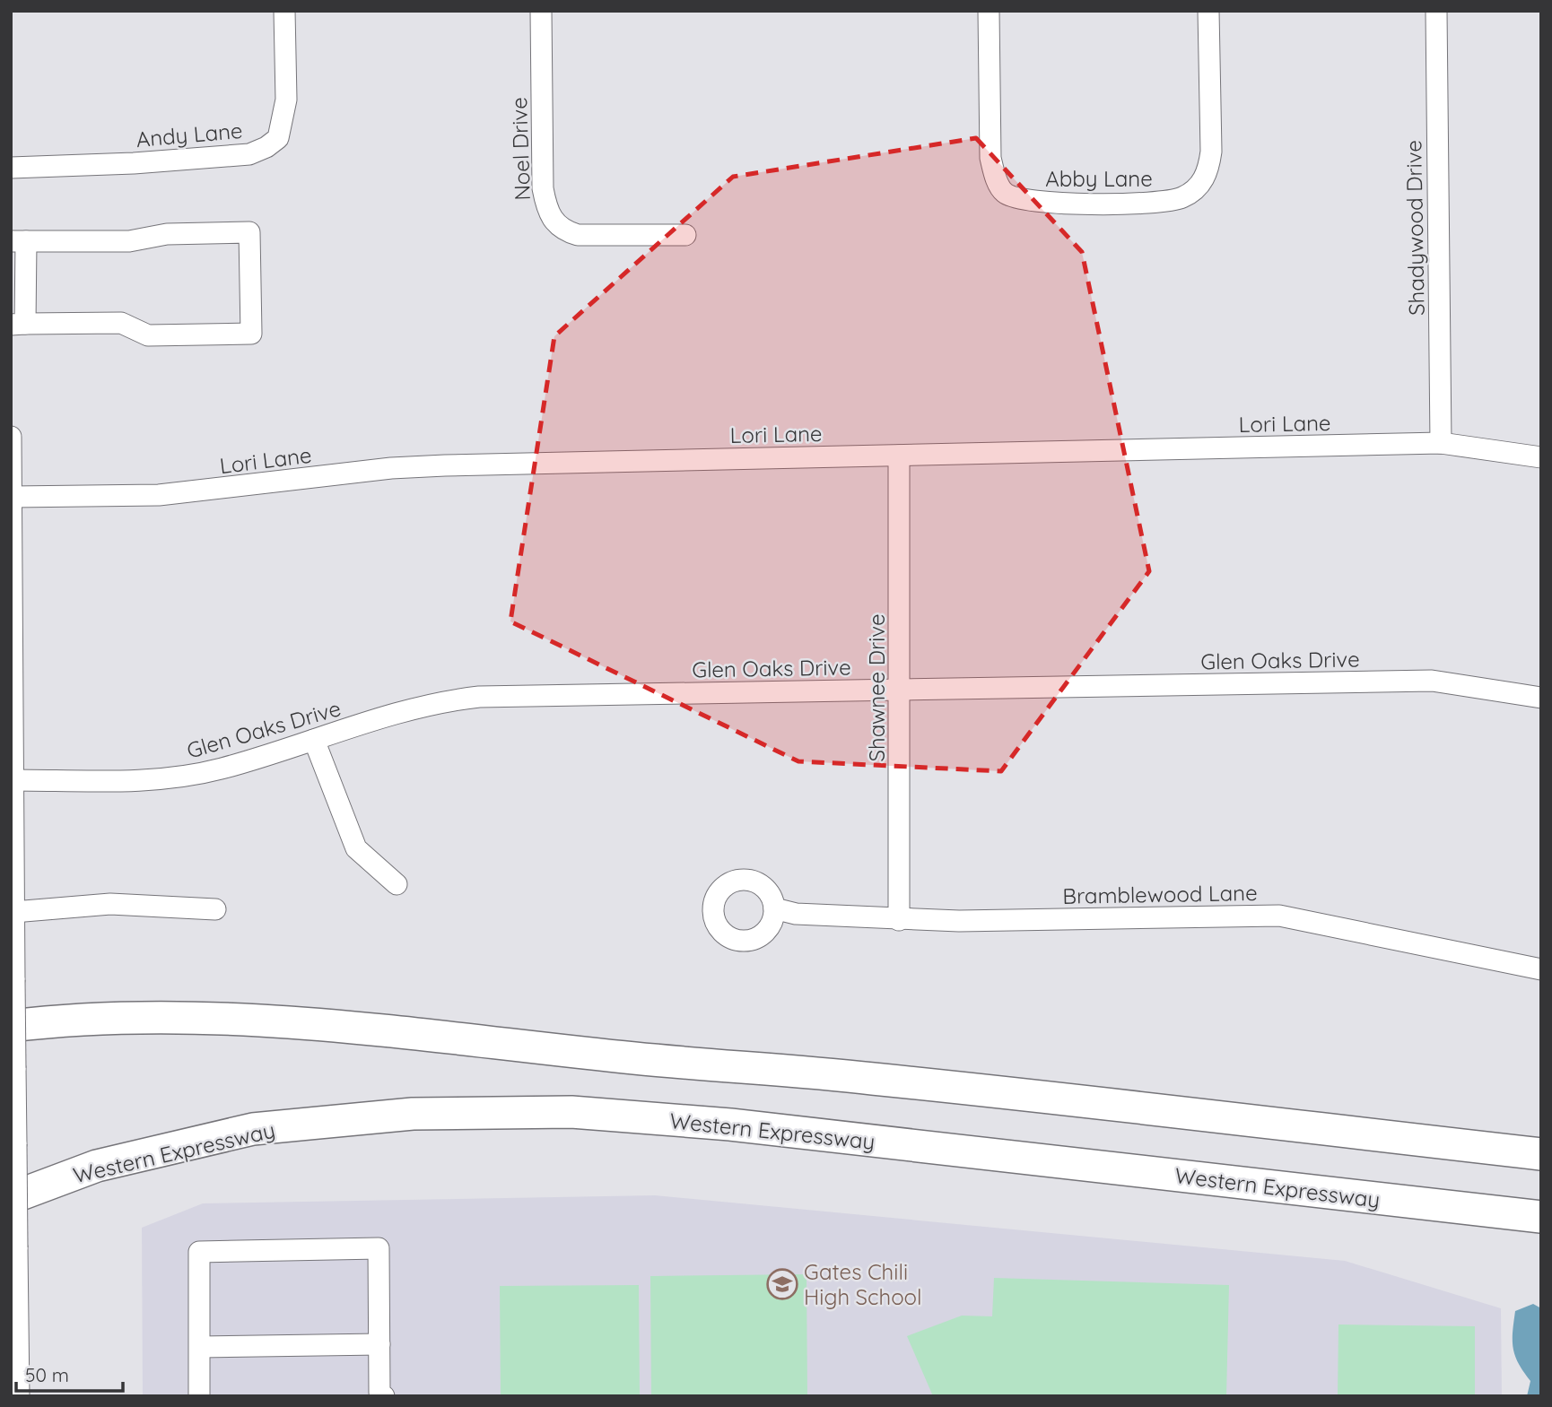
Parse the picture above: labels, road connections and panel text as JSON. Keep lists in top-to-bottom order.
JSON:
{
  "streets": {
    "highway": ["Western Expressway"],
    "street": [
      "Andy Lane",
      "Noel Drive",
      "Abby Lane",
      "Shadywood Drive",
      "Lori Lane",
      "Glen Oaks Drive",
      "Shawnee Drive",
      "Bramblewood Lane"
    ]
  },
  "crossings": [
    ["Shadywood Drive", "Lori Lane"],
    ["Lori Lane", "Shawnee Drive"],
    ["Glen Oaks Drive", "Shawnee Drive"],
    ["Shawnee Drive", "Bramblewood Lane"]
  ],
  "places": {
    "school or university": ["Gates Chili High School"]
  },
  "scale_bar": "50 m"
}
